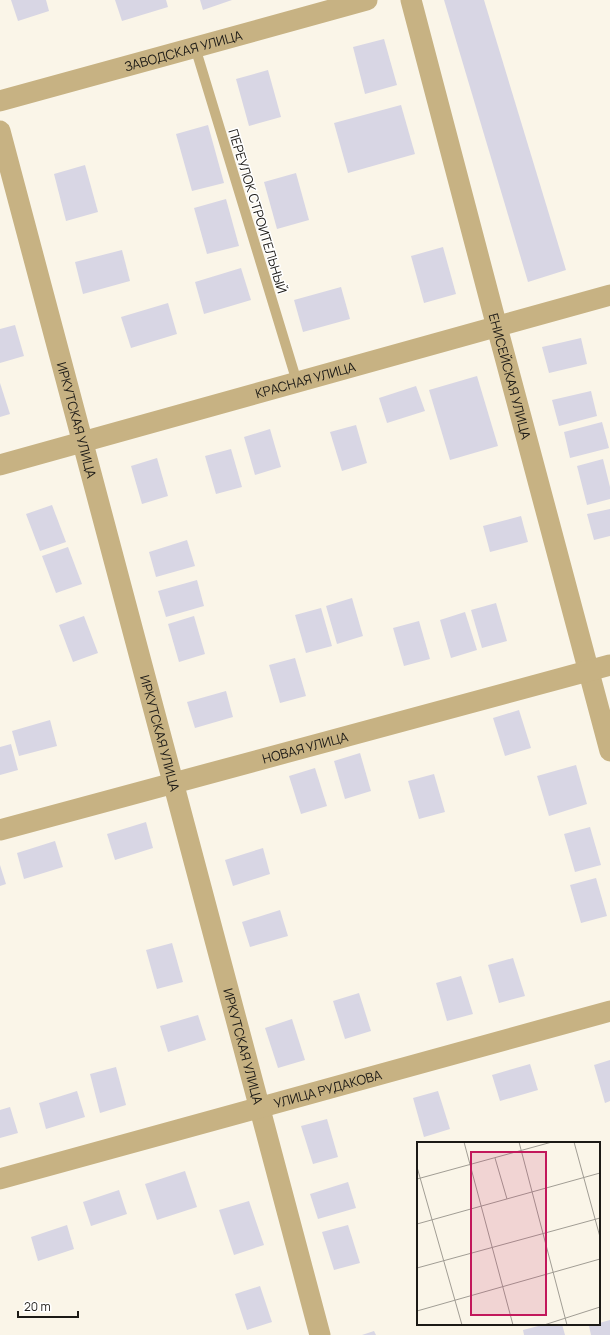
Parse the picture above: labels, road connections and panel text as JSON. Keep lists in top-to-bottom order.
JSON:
{
  "streets": {
    "street": [
      "ЗАВОДСКАЯ УЛИЦА",
      "ЕНИСЕЙСКАЯ УЛИЦА",
      "КРАСНАЯ УЛИЦА",
      "ИРКУТСКАЯ УЛИЦА",
      "НОВАЯ УЛИЦА",
      "УЛИЦА РУДАКОВА"
    ],
    "lane": ["ПЕРЕУЛОК СТРОИТЕЛЬНЫЙ"]
  },
  "crossings": [
    ["ЗАВОДСКАЯ УЛИЦА", "ПЕРЕУЛОК СТРОИТЕЛЬНЫЙ"],
    ["ПЕРЕУЛОК СТРОИТЕЛЬНЫЙ", "КРАСНАЯ УЛИЦА"],
    ["ЕНИСЕЙСКАЯ УЛИЦА", "КРАСНАЯ УЛИЦА"],
    ["ЕНИСЕЙСКАЯ УЛИЦА", "НОВАЯ УЛИЦА"],
    ["КРАСНАЯ УЛИЦА", "ИРКУТСКАЯ УЛИЦА"],
    ["ИРКУТСКАЯ УЛИЦА", "НОВАЯ УЛИЦА"],
    ["ИРКУТСКАЯ УЛИЦА", "УЛИЦА РУДАКОВА"]
  ],
  "scale_bar": "20 m"
}
